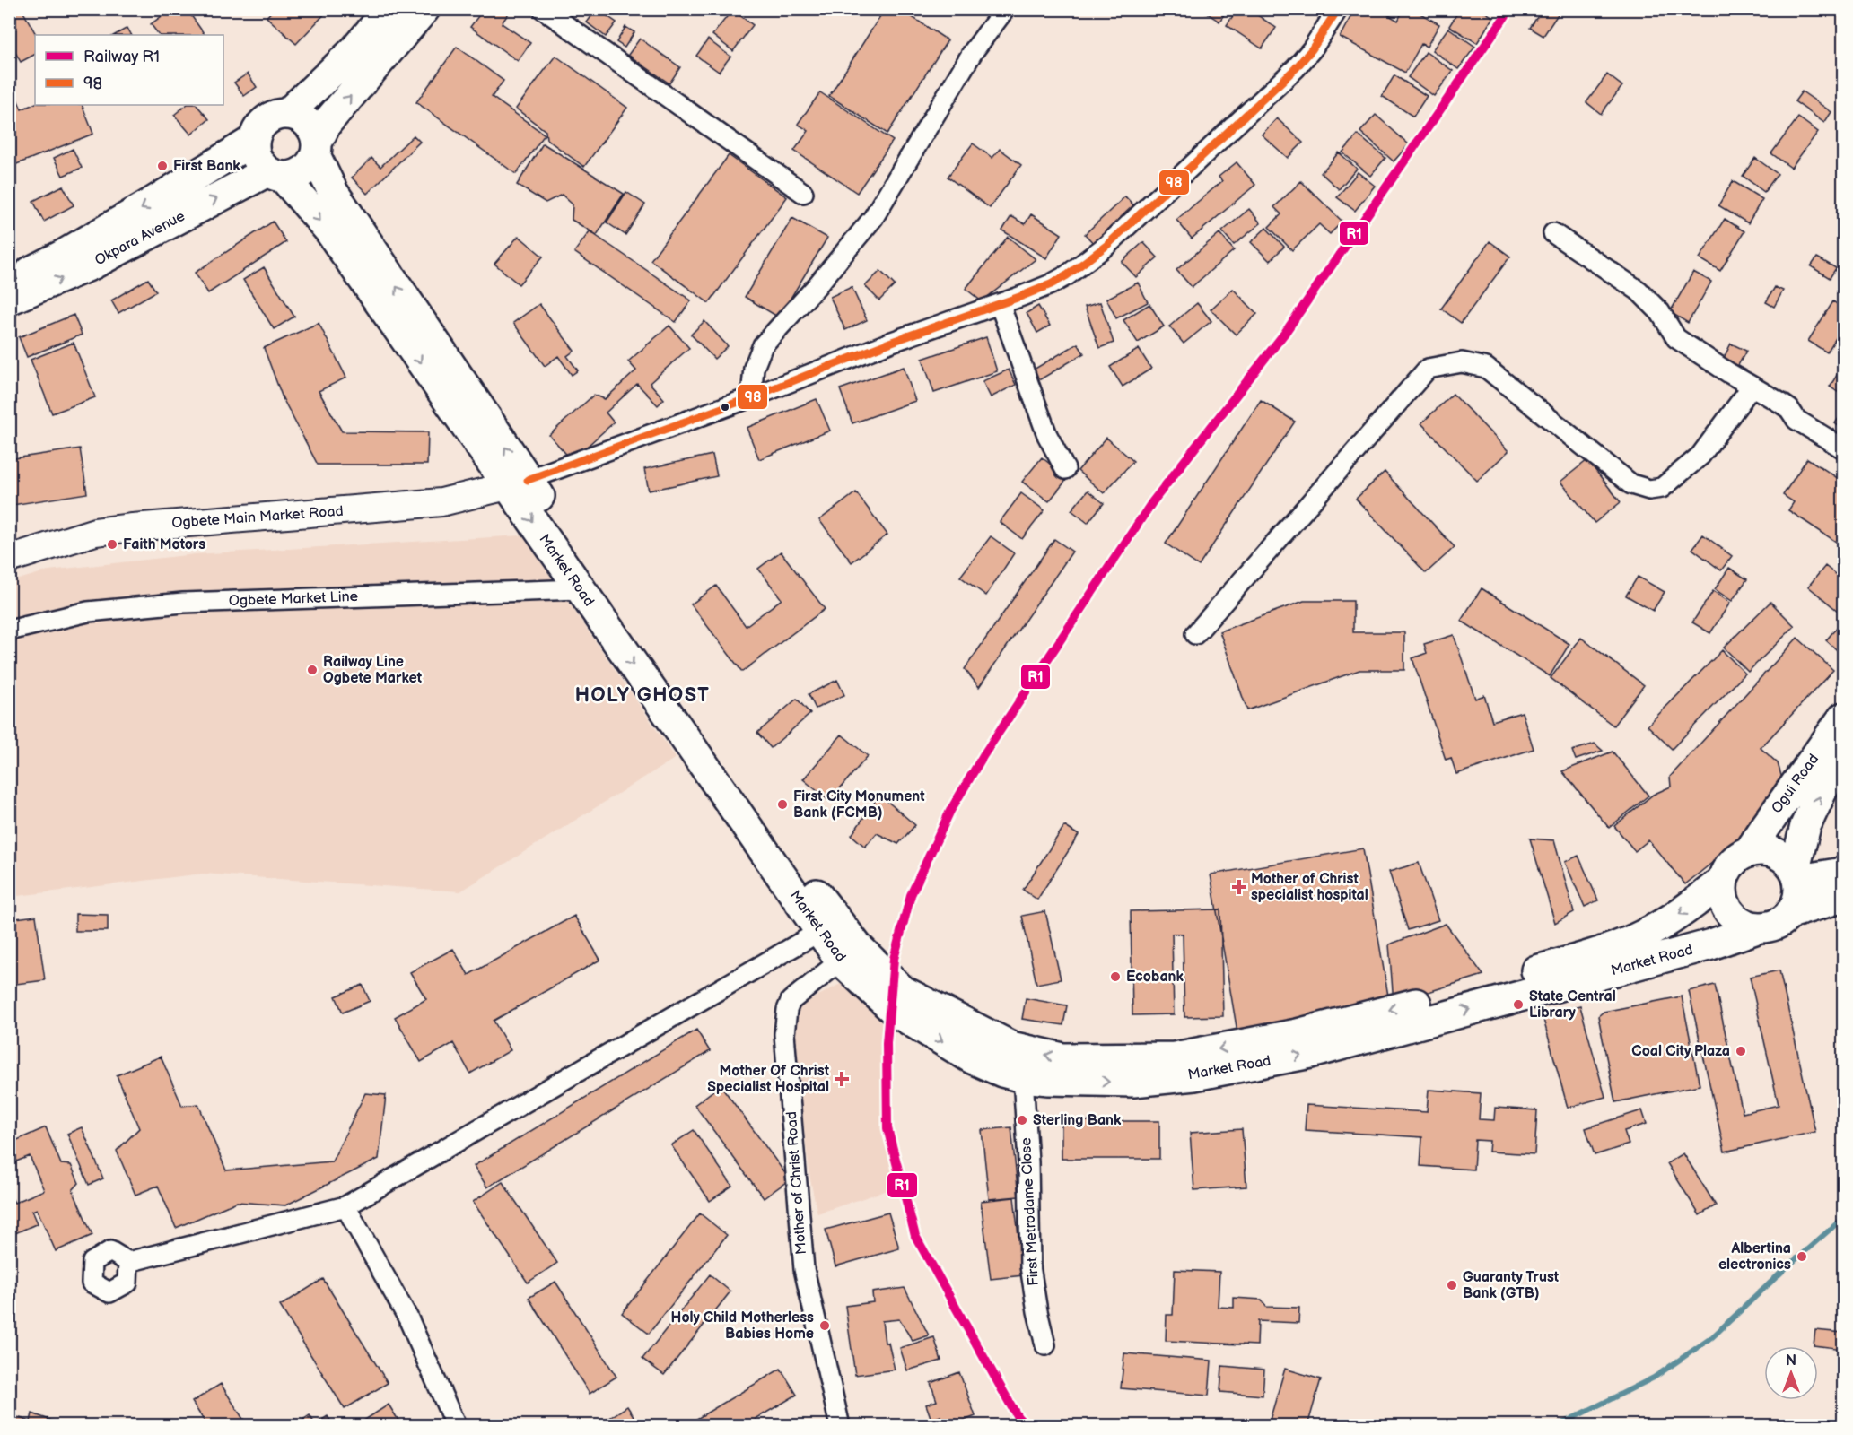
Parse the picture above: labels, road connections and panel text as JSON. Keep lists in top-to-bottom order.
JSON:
{
  "streets": {
    "main road": ["Okpara Avenue", "Market Road", "Ogui Road"],
    "street": [
      "Ogbete Main Market Road",
      "Ogbete Market Line",
      "Mother of Christ Road",
      "First Metrodame Close"
    ]
  },
  "crossings": [
    ["Okpara Avenue", "Market Road"],
    ["Ogbete Main Market Road", "Market Road"],
    ["Market Road", "Ogbete Market Line"],
    ["Market Road", "Ogui Road"],
    ["Market Road", "Mother of Christ Road"],
    ["Market Road", "First Metrodame Close"]
  ],
  "districts": ["HOLY GHOST"],
  "places": {
    "other": [
      "First Bank",
      "Faith Motors",
      "Railway Line Ogbete Market",
      "First City Monument Bank (FCMB)",
      "Ecobank",
      "State Central Library",
      "Coal City Plaza",
      "Sterling Bank",
      "Albertina electronics",
      "Guaranty Trust Bank (GTB)",
      "Holy Child Motherless Babies Home"
    ],
    "health": ["Mother of Christ specialist hospital", "Mother Of Christ Specialist Hospital"]
  },
  "lines": ["rail line R1", "transit line 98"],
  "legend": ["Railway R1", "98"],
  "north": "top"
}
